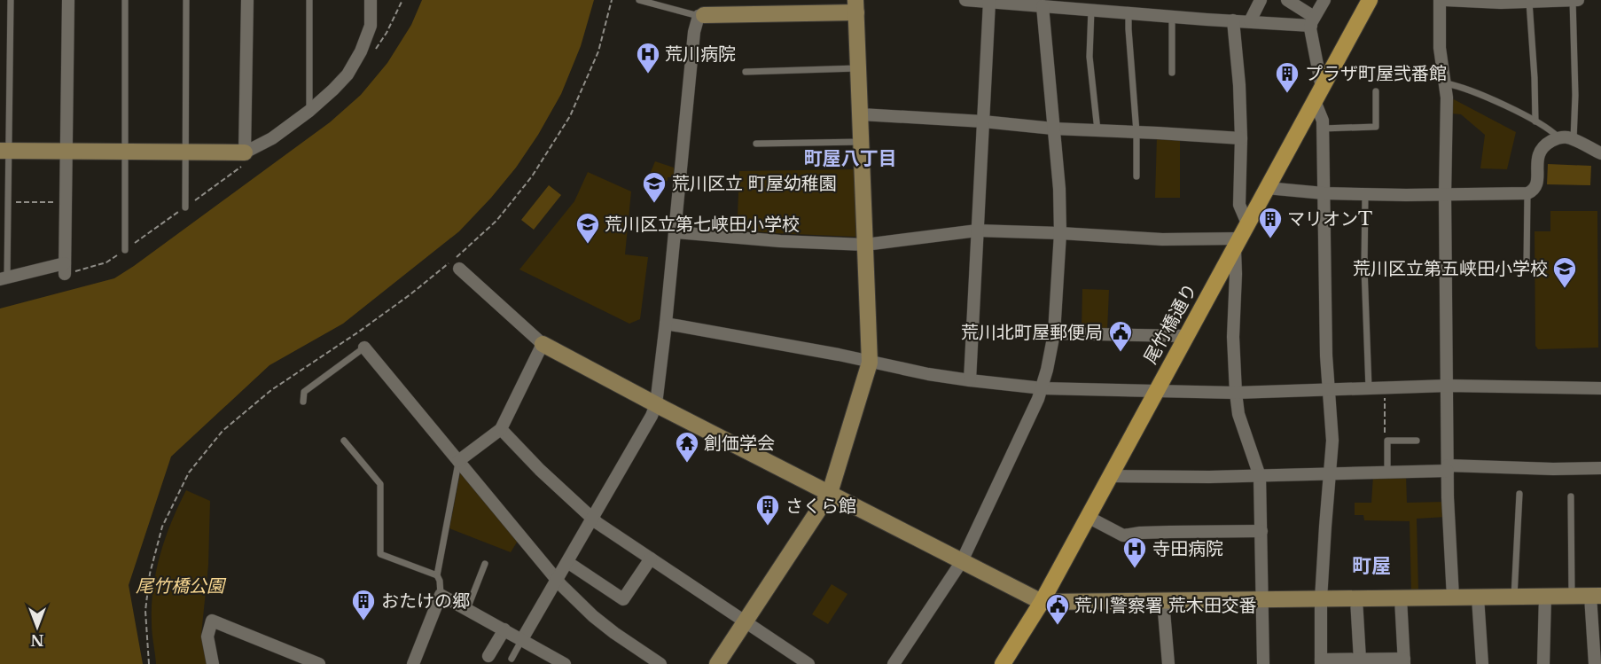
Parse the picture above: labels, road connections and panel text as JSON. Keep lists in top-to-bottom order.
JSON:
{
  "streets": {
    "main road": ["尾竹橋通り"]
  },
  "districts": ["町屋八丁目", "町屋"],
  "parks": ["尾竹橋公園"],
  "places": {
    "hospital": ["荒川病院", "寺田病院"],
    "building": [
      "プラザ町屋弐番館",
      "マリオンT",
      "さくら館",
      "おたけの郷"
    ],
    "school or university": ["荒川区立 町屋幼稚園", "荒川区立第七峡田小学校", "荒川区立第五峡田小学校"],
    "public building": ["荒川北町屋郵便局", "荒川警察署 荒木田交番"],
    "temple": ["創価学会"]
  },
  "north": "bottom"
}
